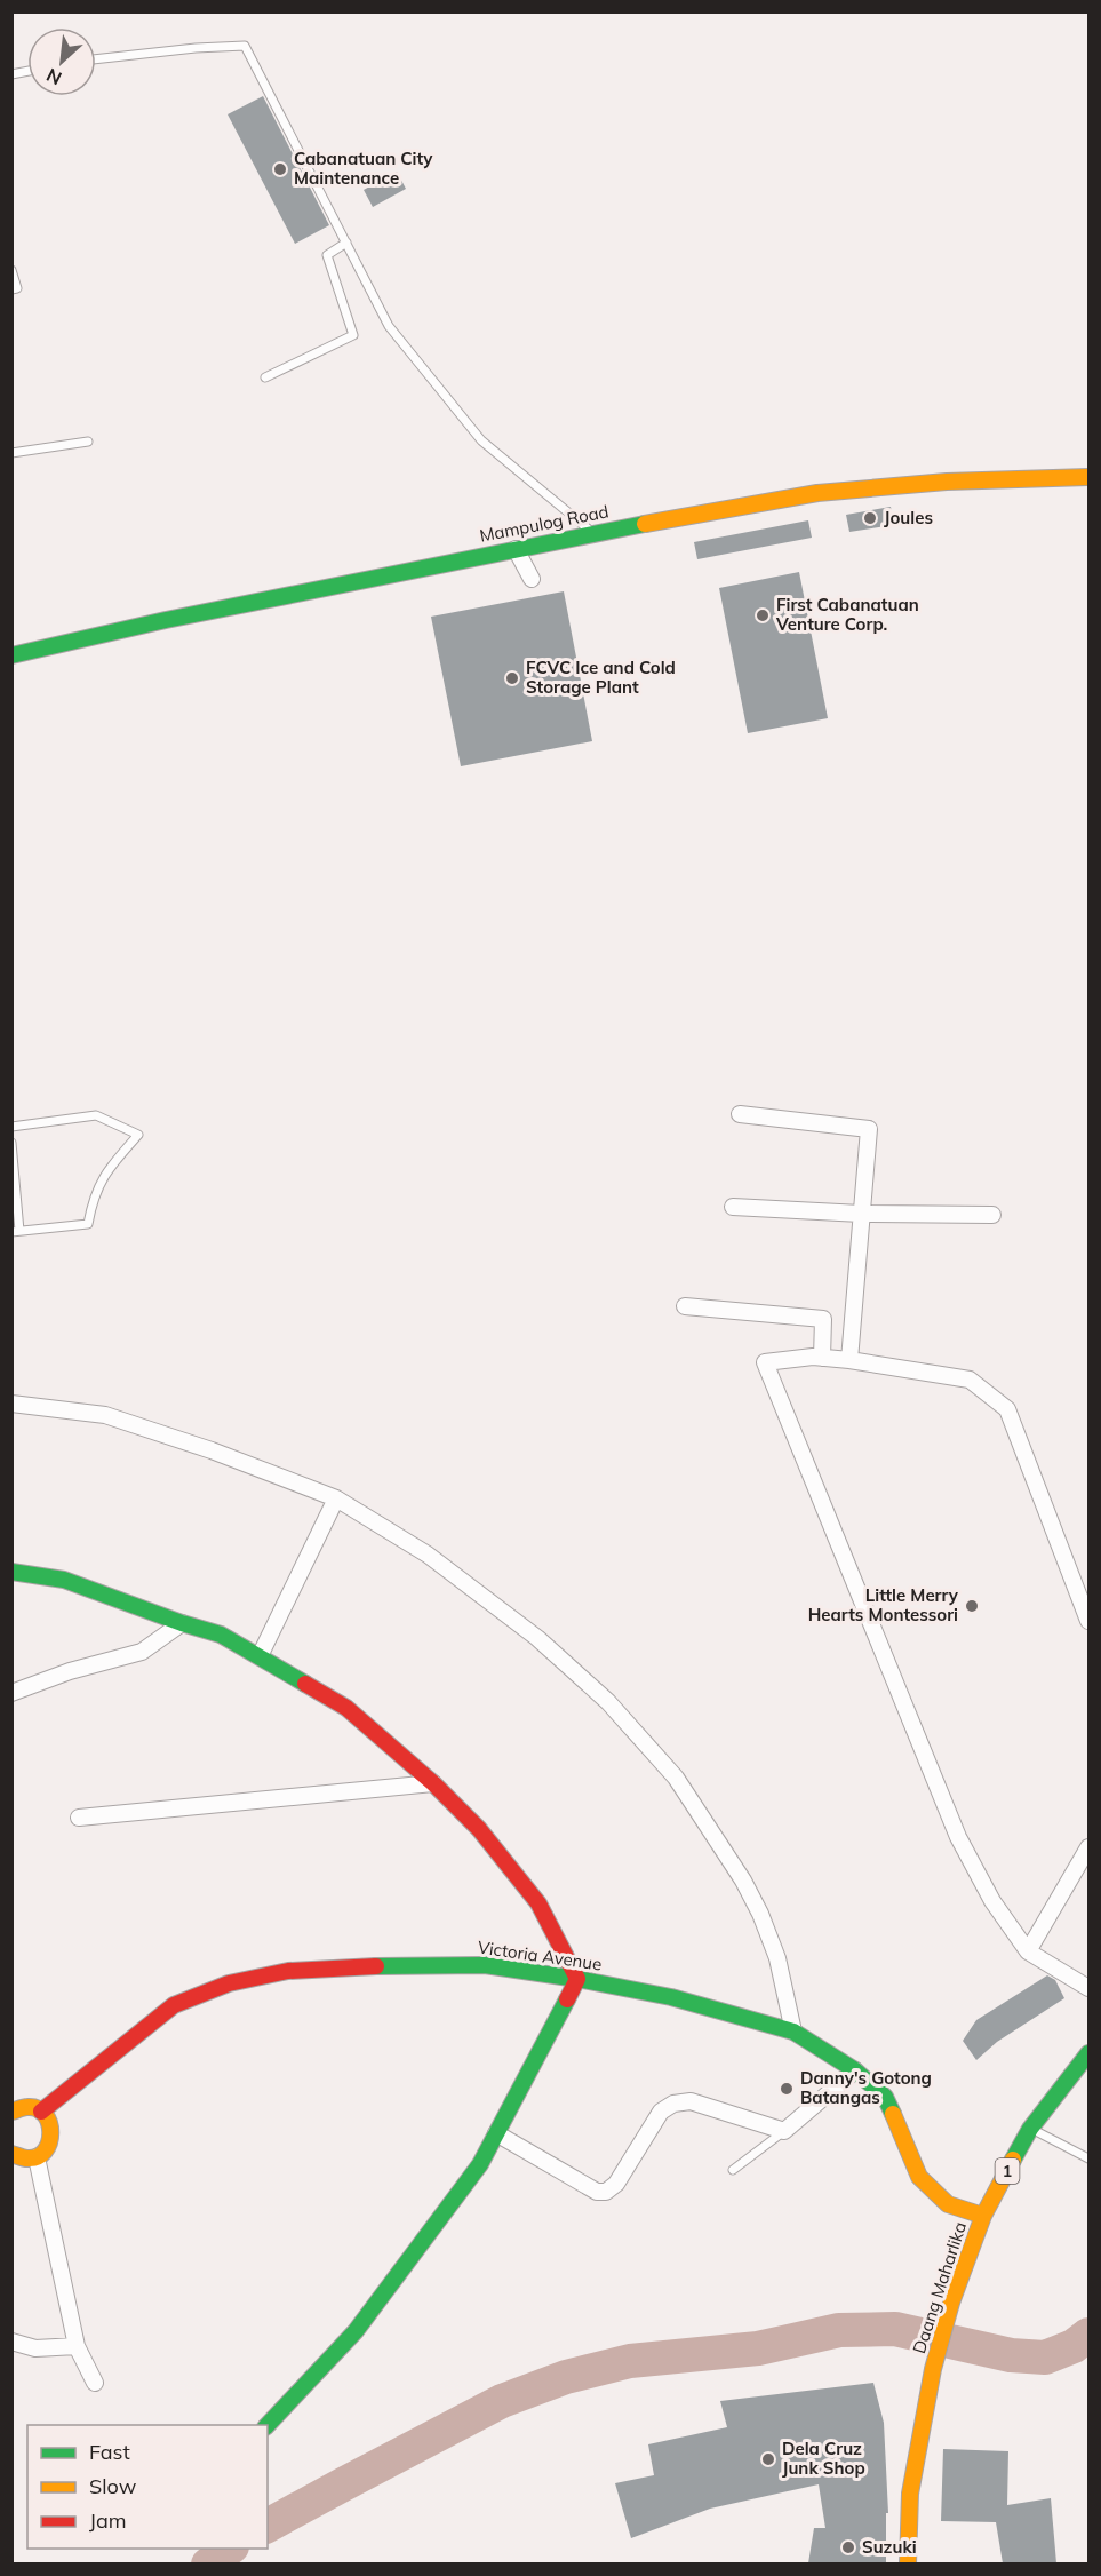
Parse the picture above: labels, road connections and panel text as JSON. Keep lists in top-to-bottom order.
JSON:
{
  "streets": {
    "main road": [
      "Mampulog Road",
      "Victoria Avenue",
      "1",
      "Daang Maharlika"
    ]
  },
  "crossings": [
    ["Victoria Avenue", "Daang Maharlika"]
  ],
  "places": [
    "Cabanatuan City Maintenance",
    "Joules",
    "First Cabanatuan Venture Corp.",
    "FCVC Ice and Cold Storage Plant",
    "Little Merry Hearts Montessori",
    "Danny's Gotong Batangas",
    "Dela Cruz Junk Shop",
    "Suzuki"
  ],
  "legend": ["Fast", "Slow", "Jam"],
  "north": "bottom left"
}
